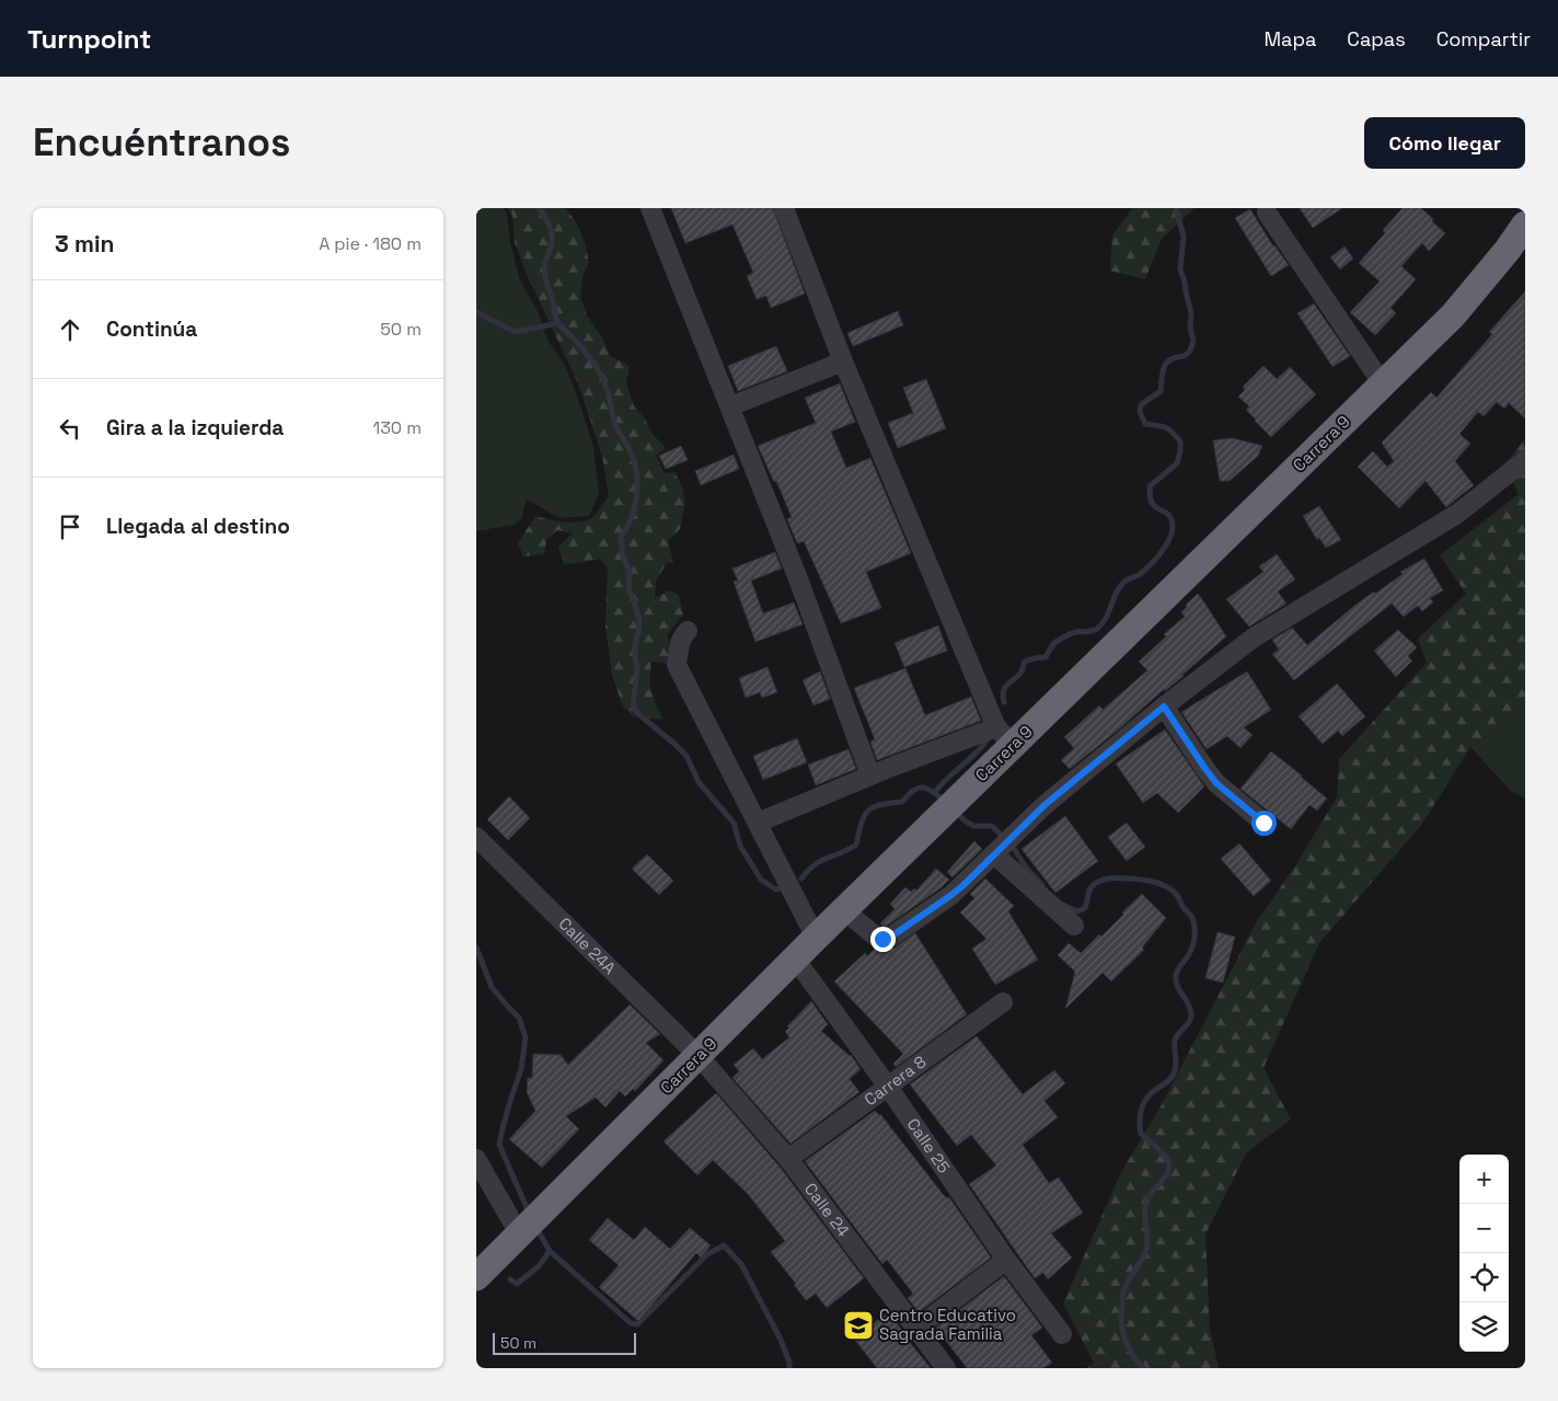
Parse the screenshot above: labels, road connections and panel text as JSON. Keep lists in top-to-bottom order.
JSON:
{
  "streets": {
    "highway": ["Carrera 9"],
    "street": [
      "Calle 24A",
      "Carrera 8",
      "Calle 25",
      "Calle 24"
    ]
  },
  "crossings": [
    ["Carrera 9", "Calle 24A"],
    ["Carrera 9", "Calle 25"],
    ["Carrera 9", "Calle 24"],
    ["Calle 24A", "Calle 24"],
    ["Carrera 8", "Calle 25"],
    ["Carrera 8", "Calle 24"]
  ],
  "places": {
    "school or university": ["Centro Educativo Sagrada Familia"]
  },
  "scale_bar": "50 m",
  "page": {
    "header": "Turnpoint",
    "nav": ["Mapa", "Capas", "Compartir"],
    "buttons": "Cómo llegar",
    "title": "Encuéntranos",
    "heading": ["3 min", "A pie · 180 m"],
    "list": [
      ["Continúa", "50 m"],
      ["Gira a la izquierda", "130 m"],
      "Llegada al destino"
    ],
    "map_buttons": ["+", "−"],
    "scale": "50 m"
  }
}
